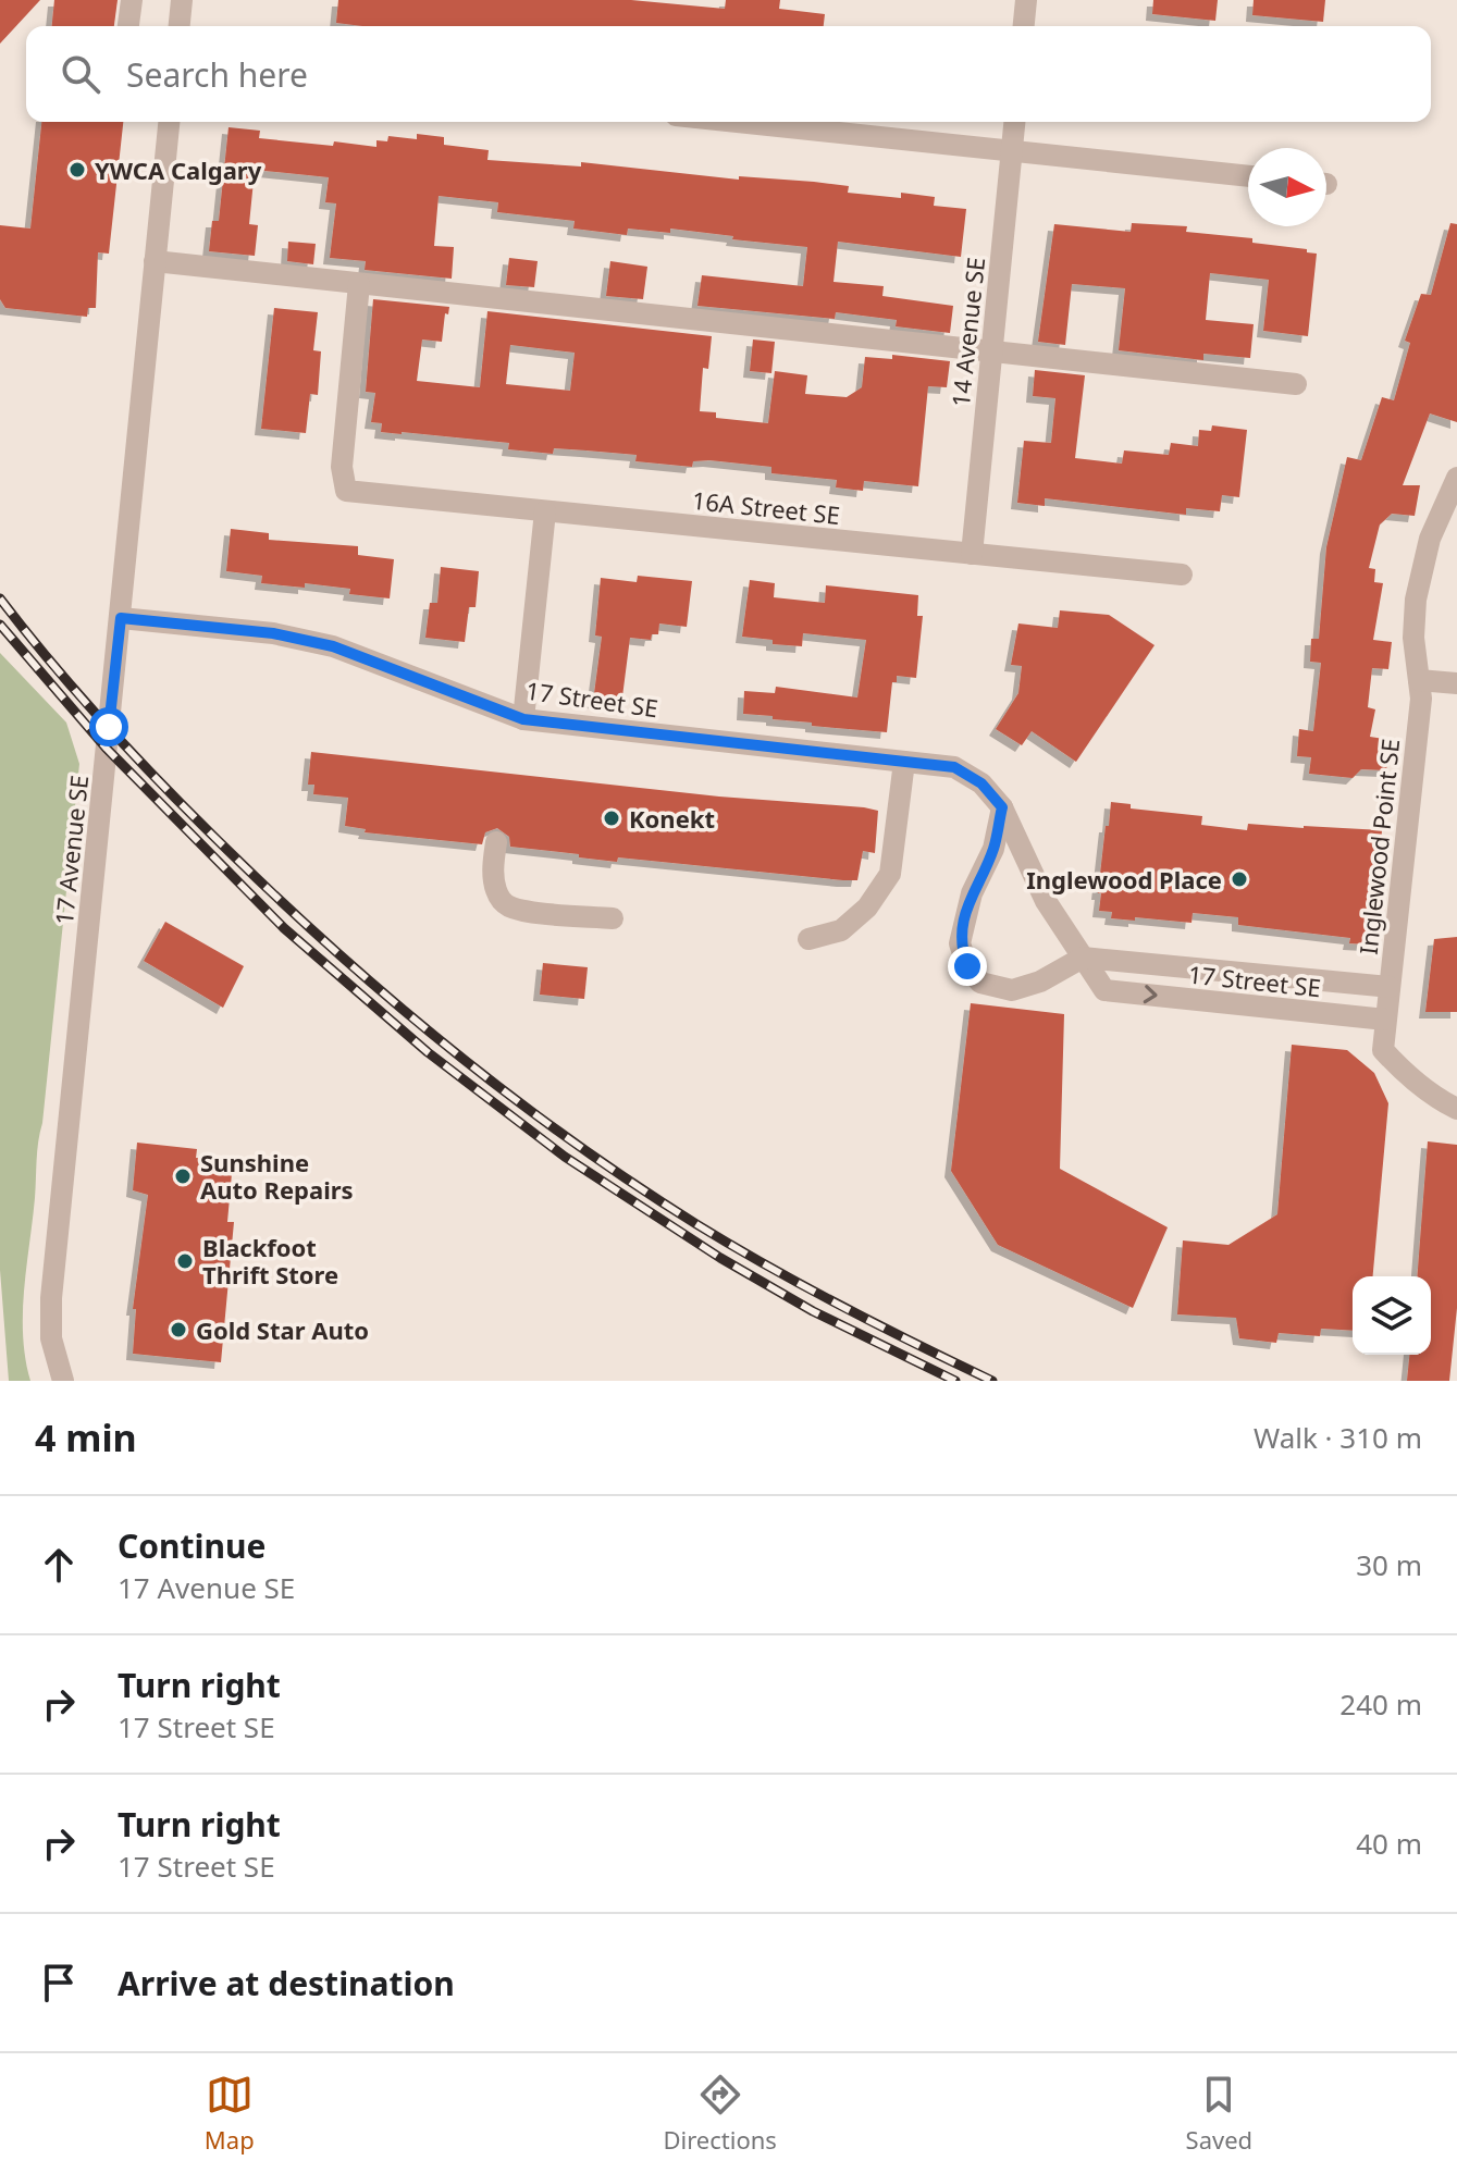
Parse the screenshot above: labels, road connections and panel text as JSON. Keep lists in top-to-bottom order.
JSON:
{
  "streets": {
    "street": [
      "14 Avenue SE",
      "16A Street SE",
      "17 Street SE",
      "Inglewood Point SE",
      "17 Avenue SE"
    ]
  },
  "crossings": [
    ["14 Avenue SE", "16A Street SE"],
    ["17 Street SE", "Inglewood Point SE"],
    ["17 Street SE", "17 Avenue SE"]
  ],
  "places": [
    "YWCA Calgary",
    "Konekt",
    "Inglewood Place",
    "Sunshine Auto Repairs",
    "Blackfoot Thrift Store",
    "Gold Star Auto"
  ],
  "north": "right",
  "page": {
    "search": "Search here",
    "heading": ["4 min", "Walk · 310 m"],
    "list": [
      ["Continue", "17 Avenue SE", "30 m"],
      ["Turn right", "17 Street SE", "240 m"],
      ["Turn right", "17 Street SE", "40 m"],
      "Arrive at destination"
    ],
    "nav": ["Map", "Directions", "Saved"]
  }
}
